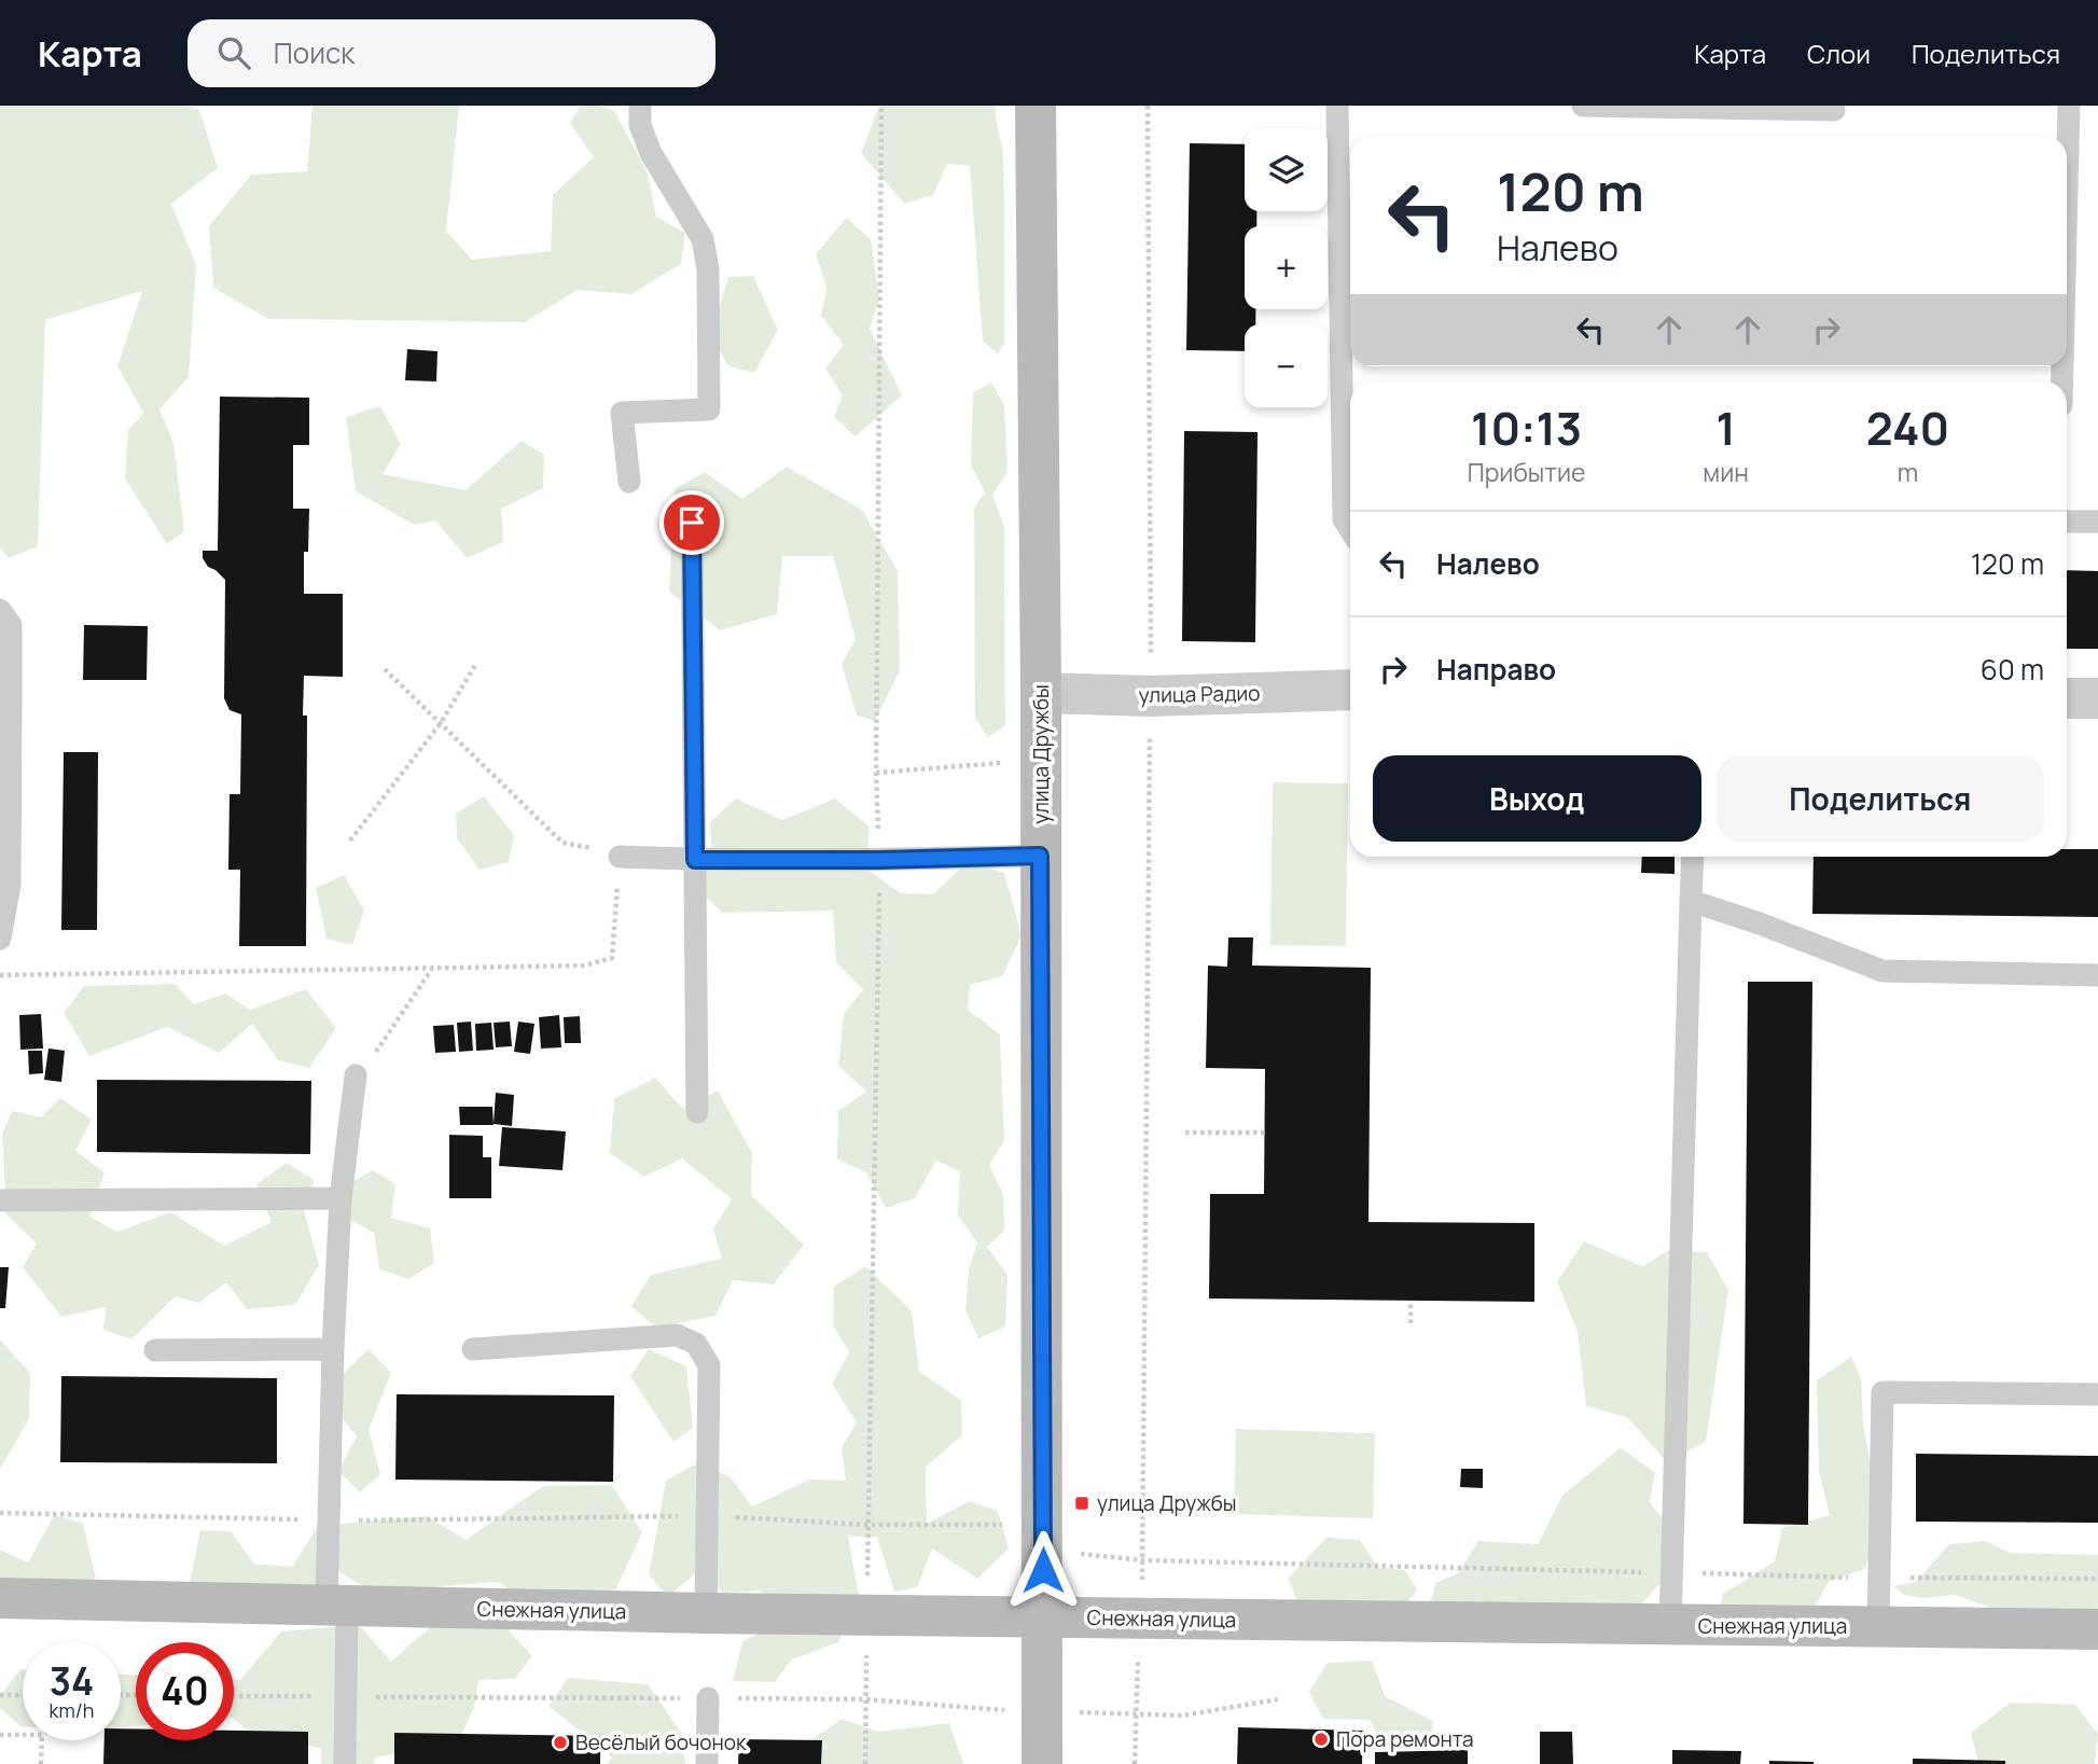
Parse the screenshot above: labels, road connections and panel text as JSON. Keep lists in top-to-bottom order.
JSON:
{
  "streets": {
    "street": ["улица Радио", "улица Дружбы", "Снежная улица"]
  },
  "crossings": [
    ["улица Радио", "улица Дружбы"],
    ["улица Дружбы", "Снежная улица"]
  ],
  "places": {
    "transit": ["улица Дружбы"],
    "other": ["Пора ремонта", "Весёлый бочонок"]
  },
  "page": {
    "header": "Карта",
    "search": "Поиск",
    "nav": ["Карта", "Слои", "Поделиться"],
    "map_buttons": ["+", "−"],
    "turn": ["120 m", "Налево"],
    "eta": [
      "10:13",
      "Прибытие",
      "1",
      "мин",
      "240",
      "m"
    ],
    "list": [
      {
        "name": "Налево",
        "value": "120 m"
      },
      {
        "name": "Направо",
        "value": "60 m"
      }
    ],
    "buttons": ["Выход", "Поделиться"],
    "speed": "34 km/h",
    "limit": "40"
  }
}
